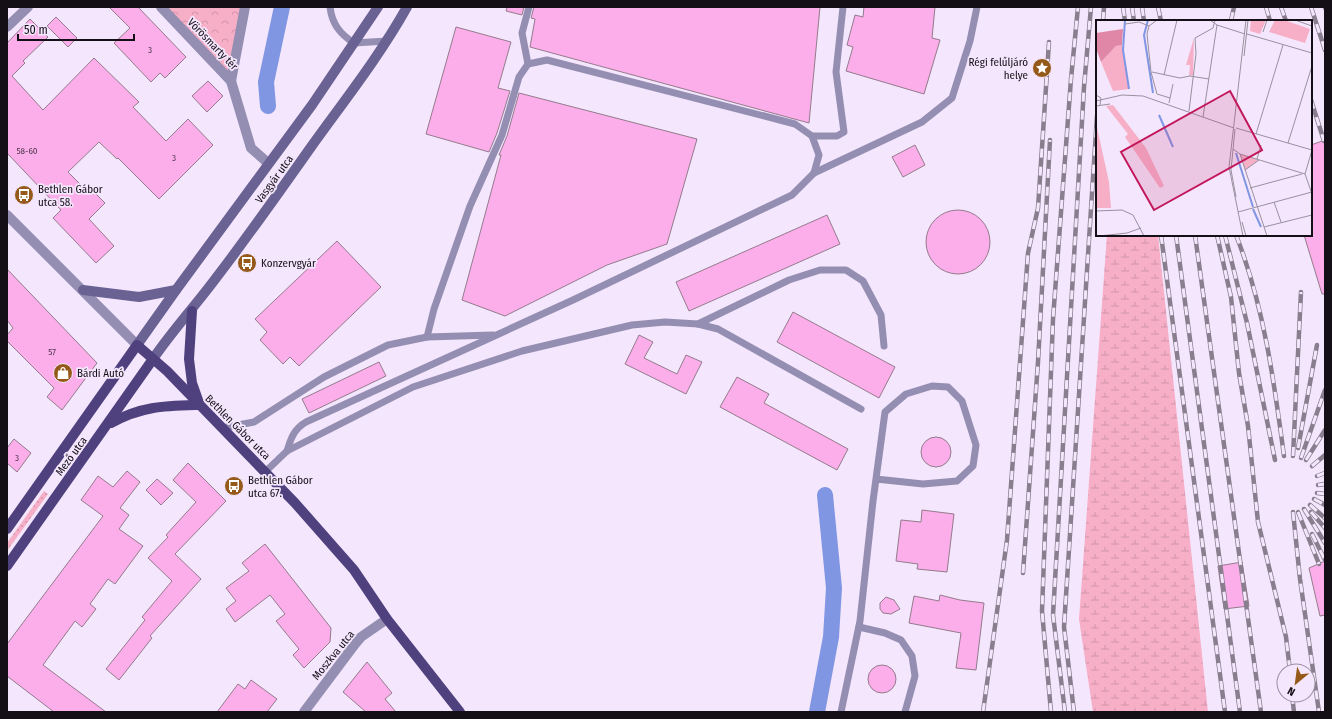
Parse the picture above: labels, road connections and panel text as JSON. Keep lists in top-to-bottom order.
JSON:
{
  "streets": {
    "main road": ["Vasgyár utca", "Bethlen Gábor utca", "Mező utca"],
    "street": ["Vörösmarty tér", "Moszkva utca"]
  },
  "crossings": [
    ["Vörösmarty tér", "Vasgyár utca"],
    ["Vasgyár utca", "Bethlen Gábor utca"],
    ["Vasgyár utca", "Mező utca"],
    ["Bethlen Gábor utca", "Mező utca"],
    ["Bethlen Gábor utca", "Moszkva utca"]
  ],
  "places": {
    "place": ["Régi felűljáró helye"],
    "bus stop": ["Bethlen Gábor utca 58.", "Konzervgyár", "Bethlen Gábor utca 67."],
    "shop": ["Bárdi Autó"]
  },
  "house_numbers": [
    "3",
    "58-60",
    "3",
    "57",
    "3"
  ],
  "scale_bar": "50 m",
  "north": "bottom left"
}
